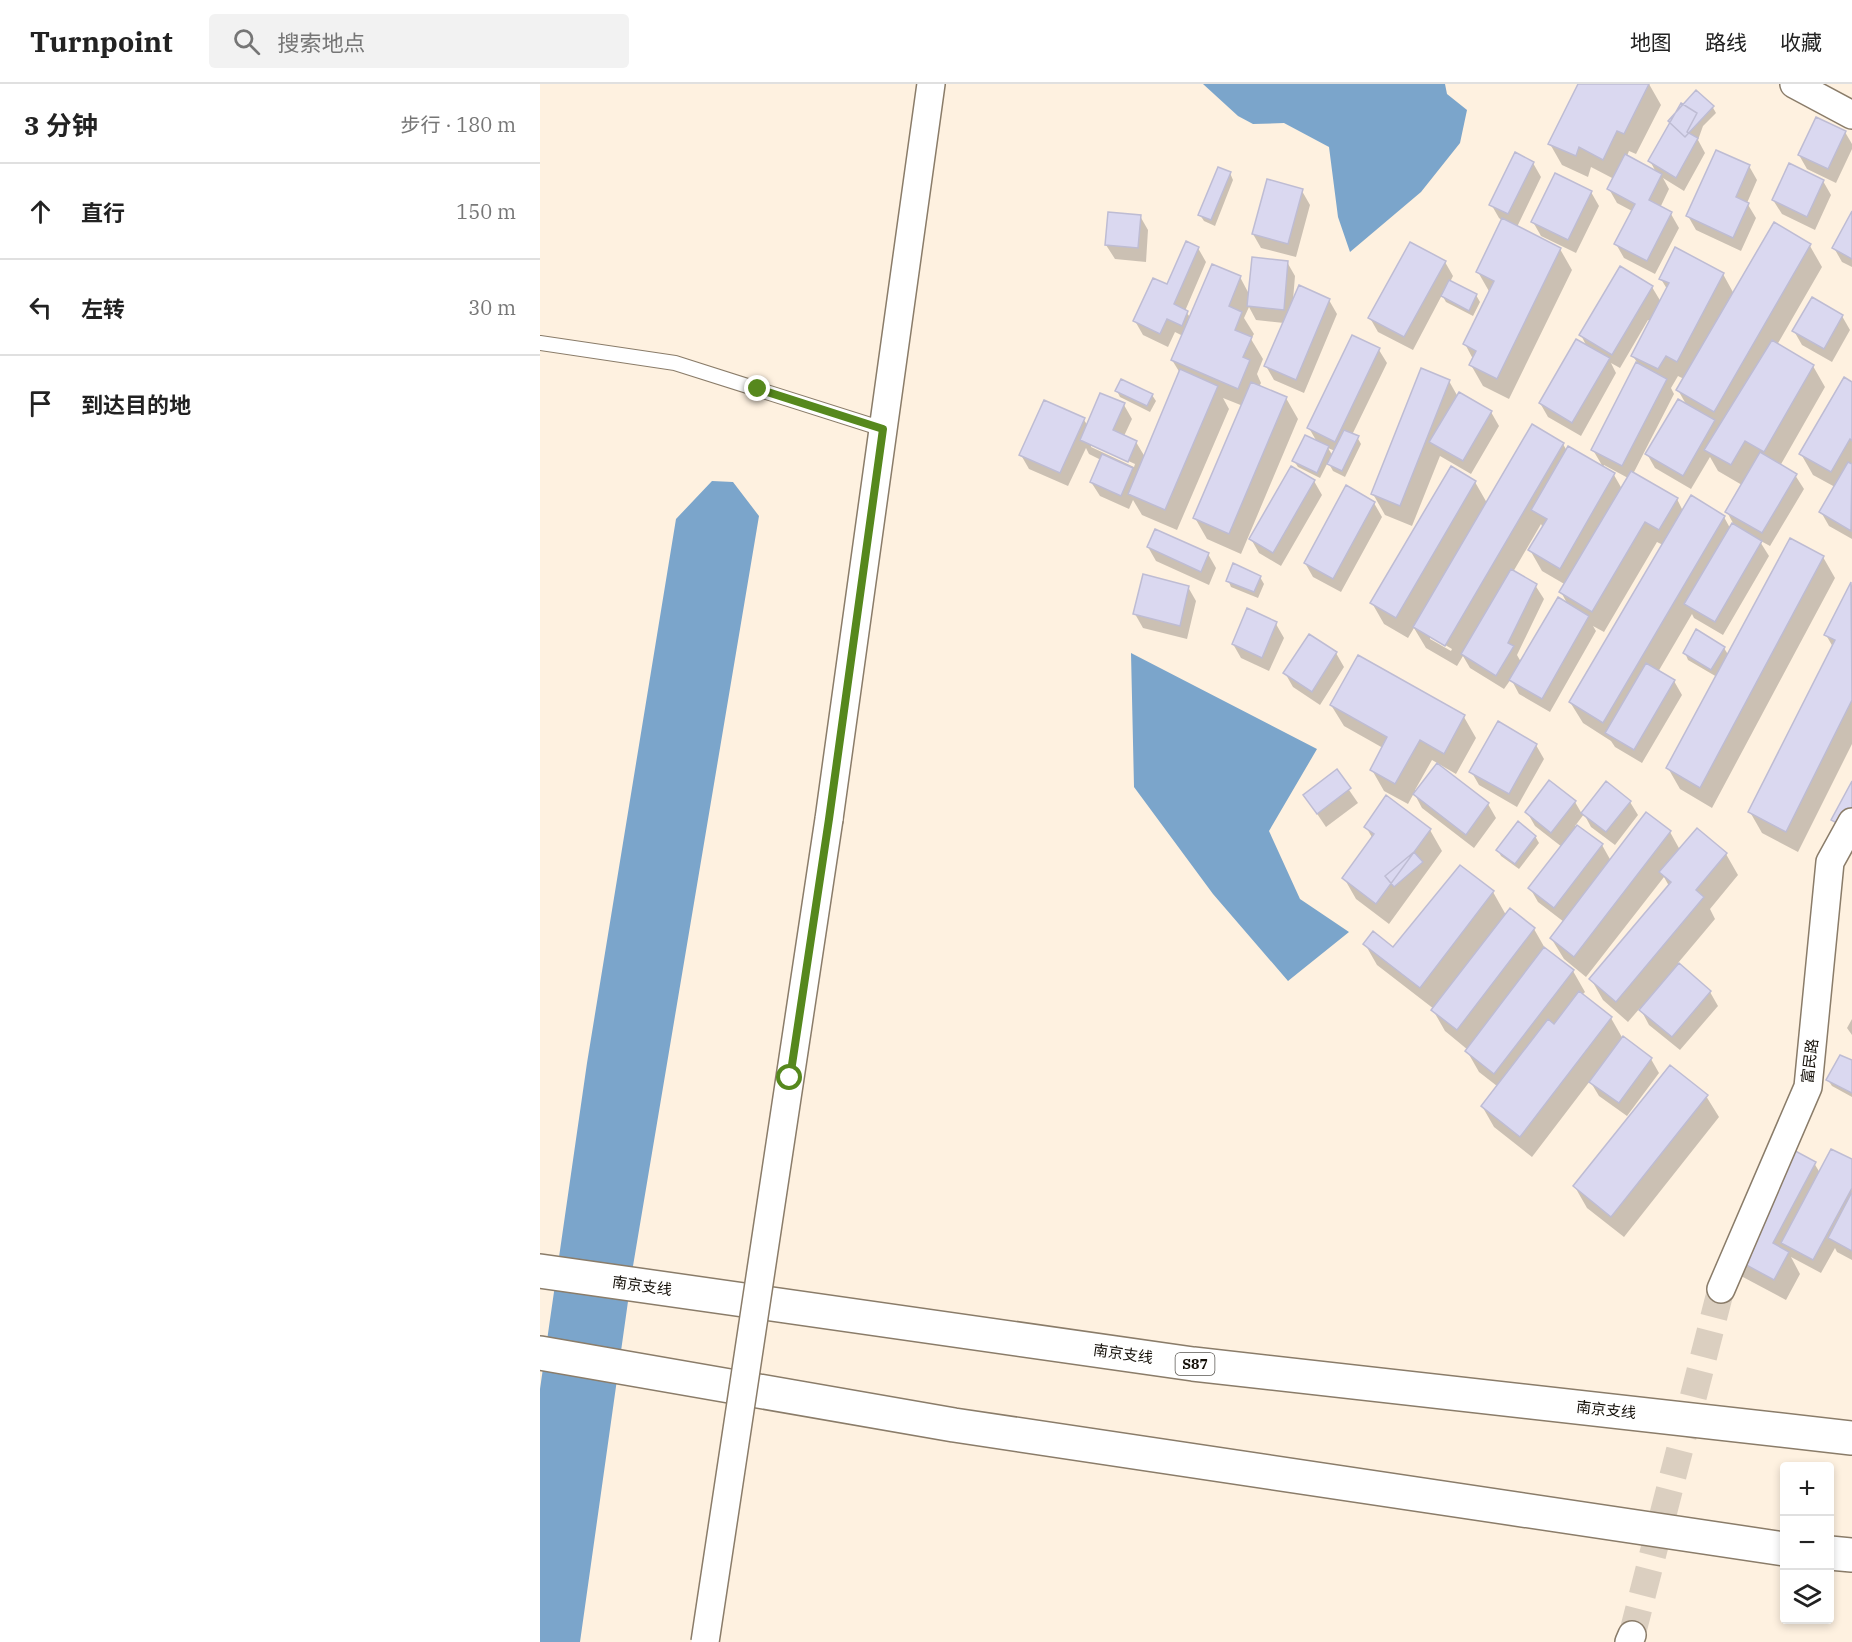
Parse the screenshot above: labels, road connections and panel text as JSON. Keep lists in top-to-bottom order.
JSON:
{
  "streets": {
    "highway": ["南京支线", "S87"],
    "street": ["富民路"]
  },
  "page": {
    "header": "Turnpoint",
    "search": "搜索地点",
    "nav": ["地图", "路线", "收藏"],
    "heading": ["3 分钟", "步行 · 180 m"],
    "list": [
      ["直行", "150 m"],
      ["左转", "30 m"],
      "到达目的地"
    ],
    "map_buttons": ["+", "−"]
  }
}
